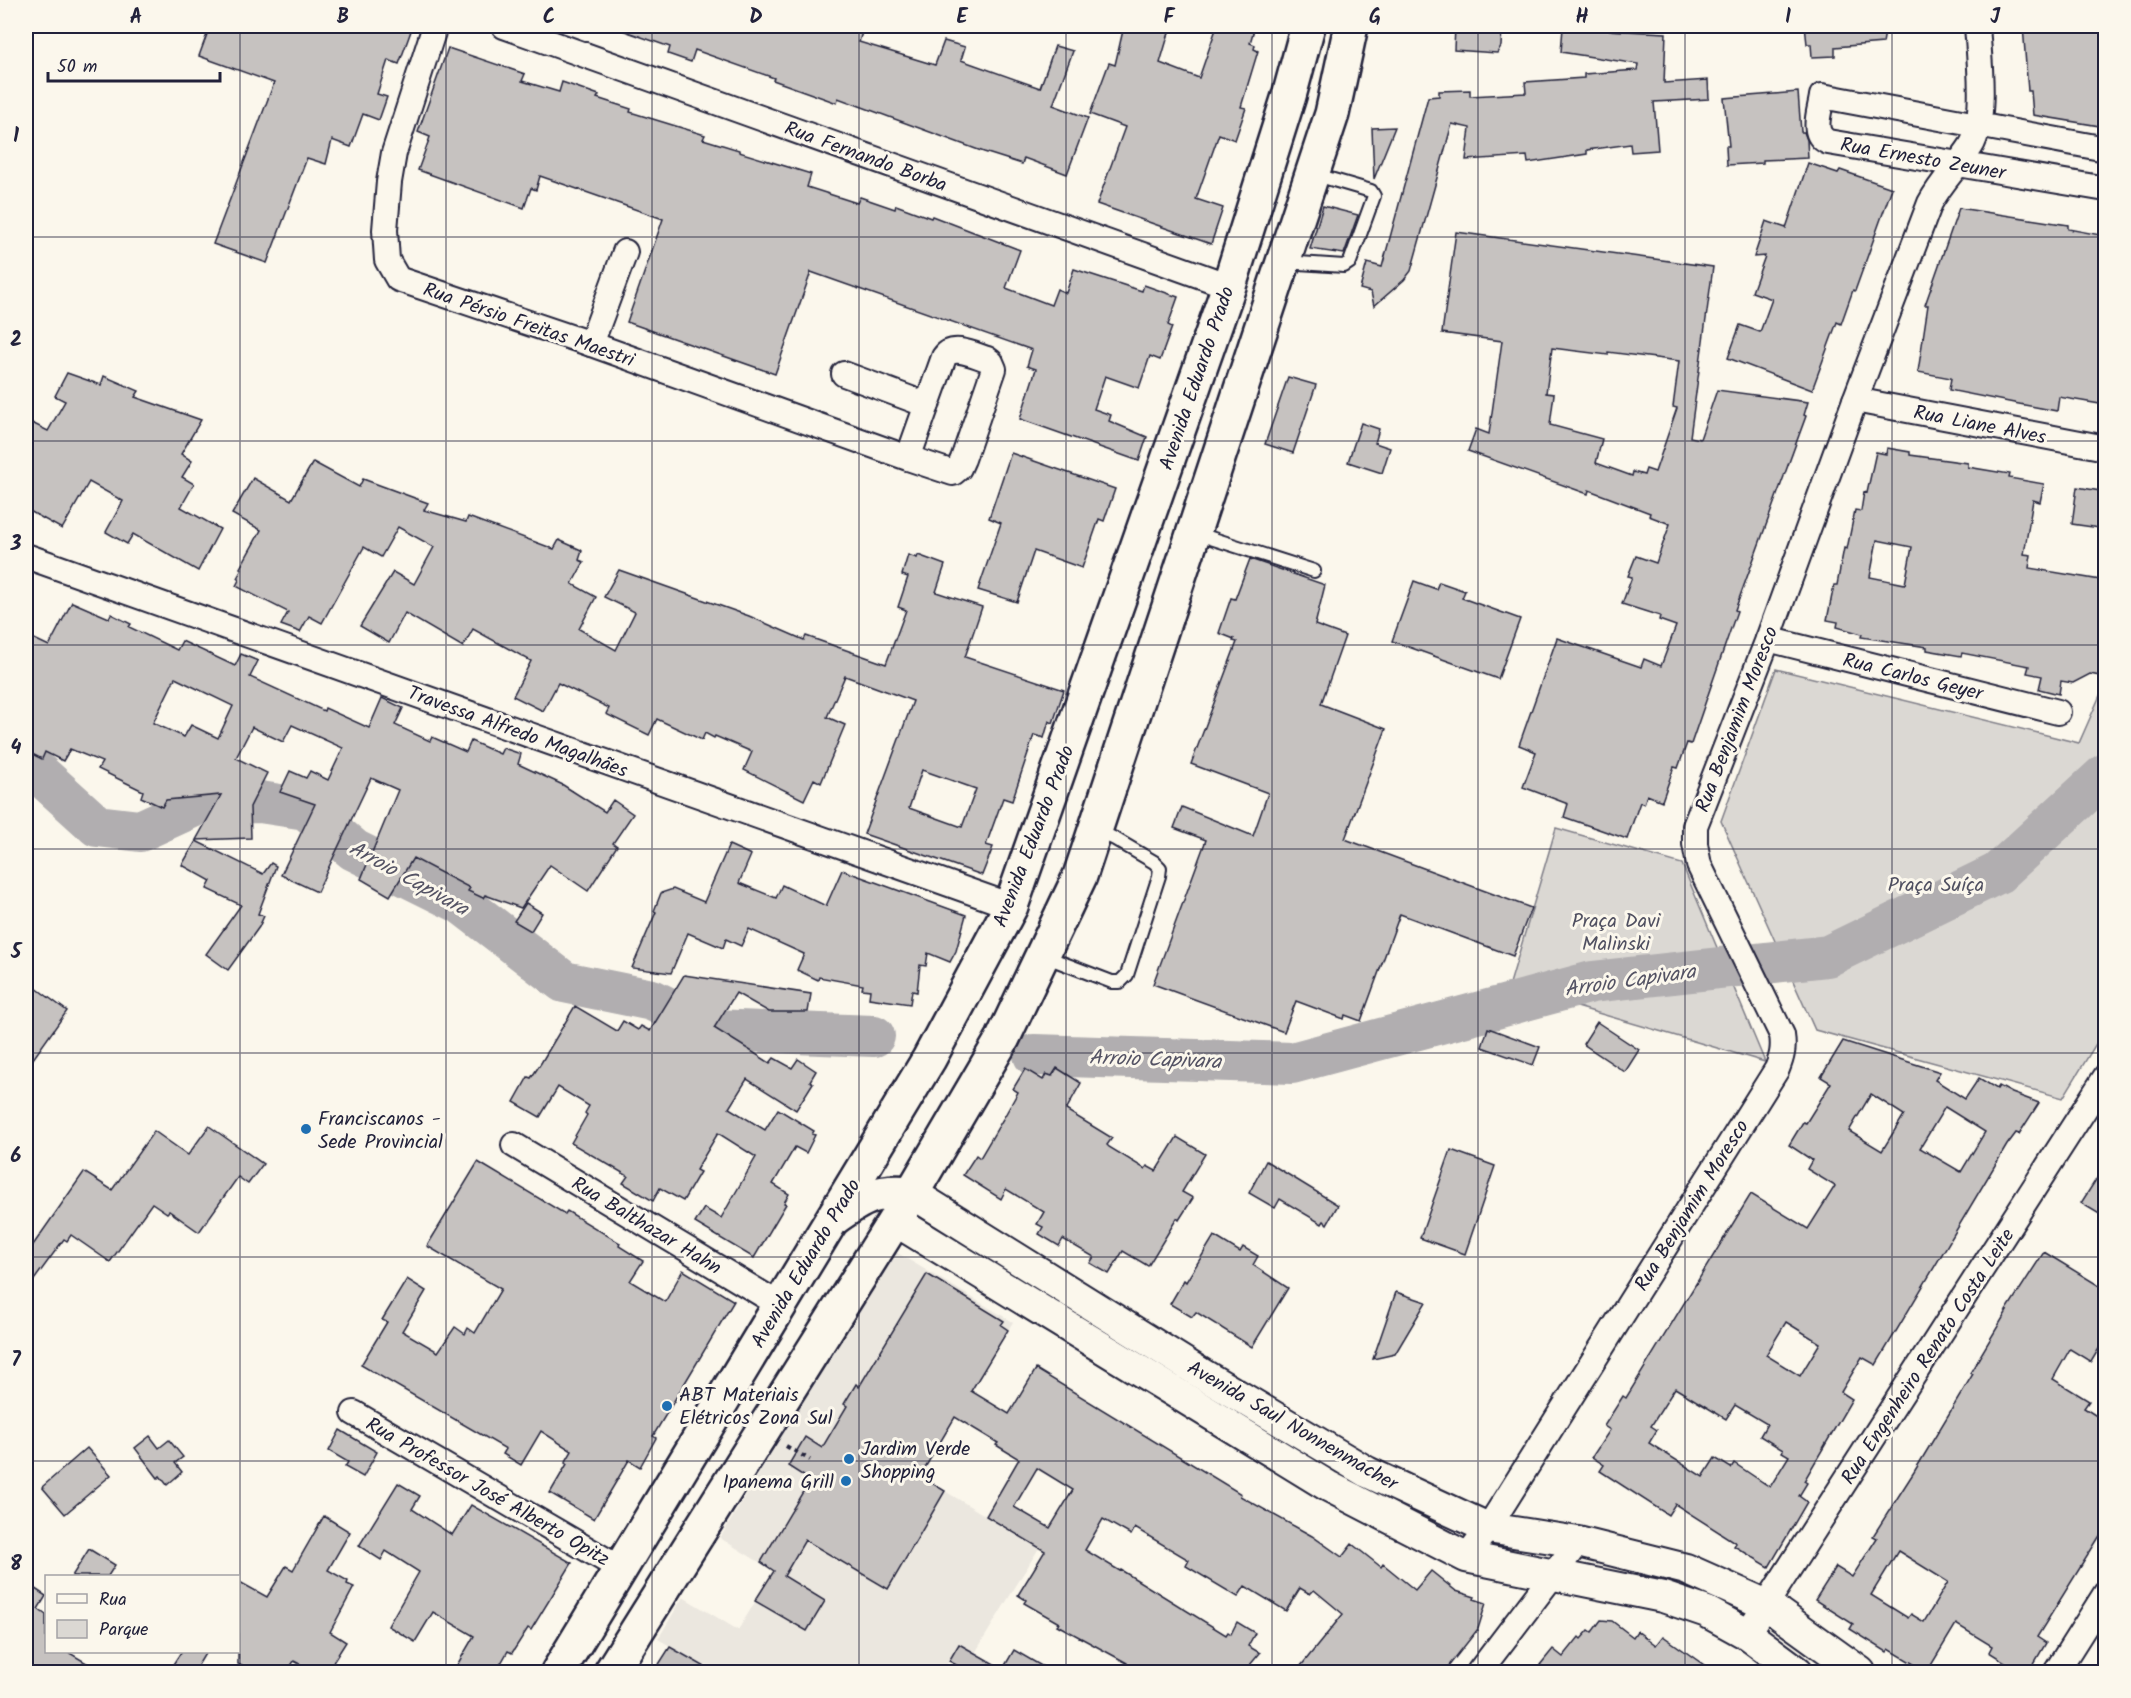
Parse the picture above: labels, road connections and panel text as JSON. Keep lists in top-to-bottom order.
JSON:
{
  "streets": {
    "main road": ["Avenida Eduardo Prado"],
    "street": [
      "Rua Fernando Borba",
      "Rua Ernesto Zeuner",
      "Rua Pérsio Freitas Maestri",
      "Rua Liane Alves",
      "Rua Carlos Geyer",
      "Rua Benjamim Moresco",
      "Travessa Alfredo Magalhães",
      "Rua Balthazar Hahn",
      "Rua Engenheiro Renato Costa Leite",
      "Avenida Saul Nonnenmacher",
      "Rua Professor José Alberto Opitz"
    ]
  },
  "crossings": [
    ["Rua Fernando Borba", "Avenida Eduardo Prado"],
    ["Rua Ernesto Zeuner", "Rua Benjamim Moresco"],
    ["Avenida Eduardo Prado", "Travessa Alfredo Magalhães"],
    ["Avenida Eduardo Prado", "Rua Balthazar Hahn"],
    ["Avenida Eduardo Prado", "Rua Professor José Alberto Opitz"],
    ["Rua Liane Alves", "Rua Benjamim Moresco"],
    ["Rua Carlos Geyer", "Rua Benjamim Moresco"],
    ["Rua Benjamim Moresco", "Avenida Saul Nonnenmacher"],
    ["Rua Engenheiro Renato Costa Leite", "Avenida Saul Nonnenmacher"]
  ],
  "water": ["Arroio Capivara"],
  "parks": ["Praça Suíça", "Praça Davi Malinski"],
  "places": [
    "Franciscanos - Sede Provincial",
    "ABT Materiais Elétricos Zona Sul",
    "Jardim Verde Shopping",
    "Ipanema Grill"
  ],
  "legend": ["Rua", "Parque"],
  "scale_bar": "50 m",
  "grid": {
    "columns": [
      "A",
      "B",
      "C",
      "D",
      "E",
      "F",
      "G",
      "H",
      "I",
      "J"
    ],
    "rows": [
      "1",
      "2",
      "3",
      "4",
      "5",
      "6",
      "7",
      "8"
    ]
  }
}
